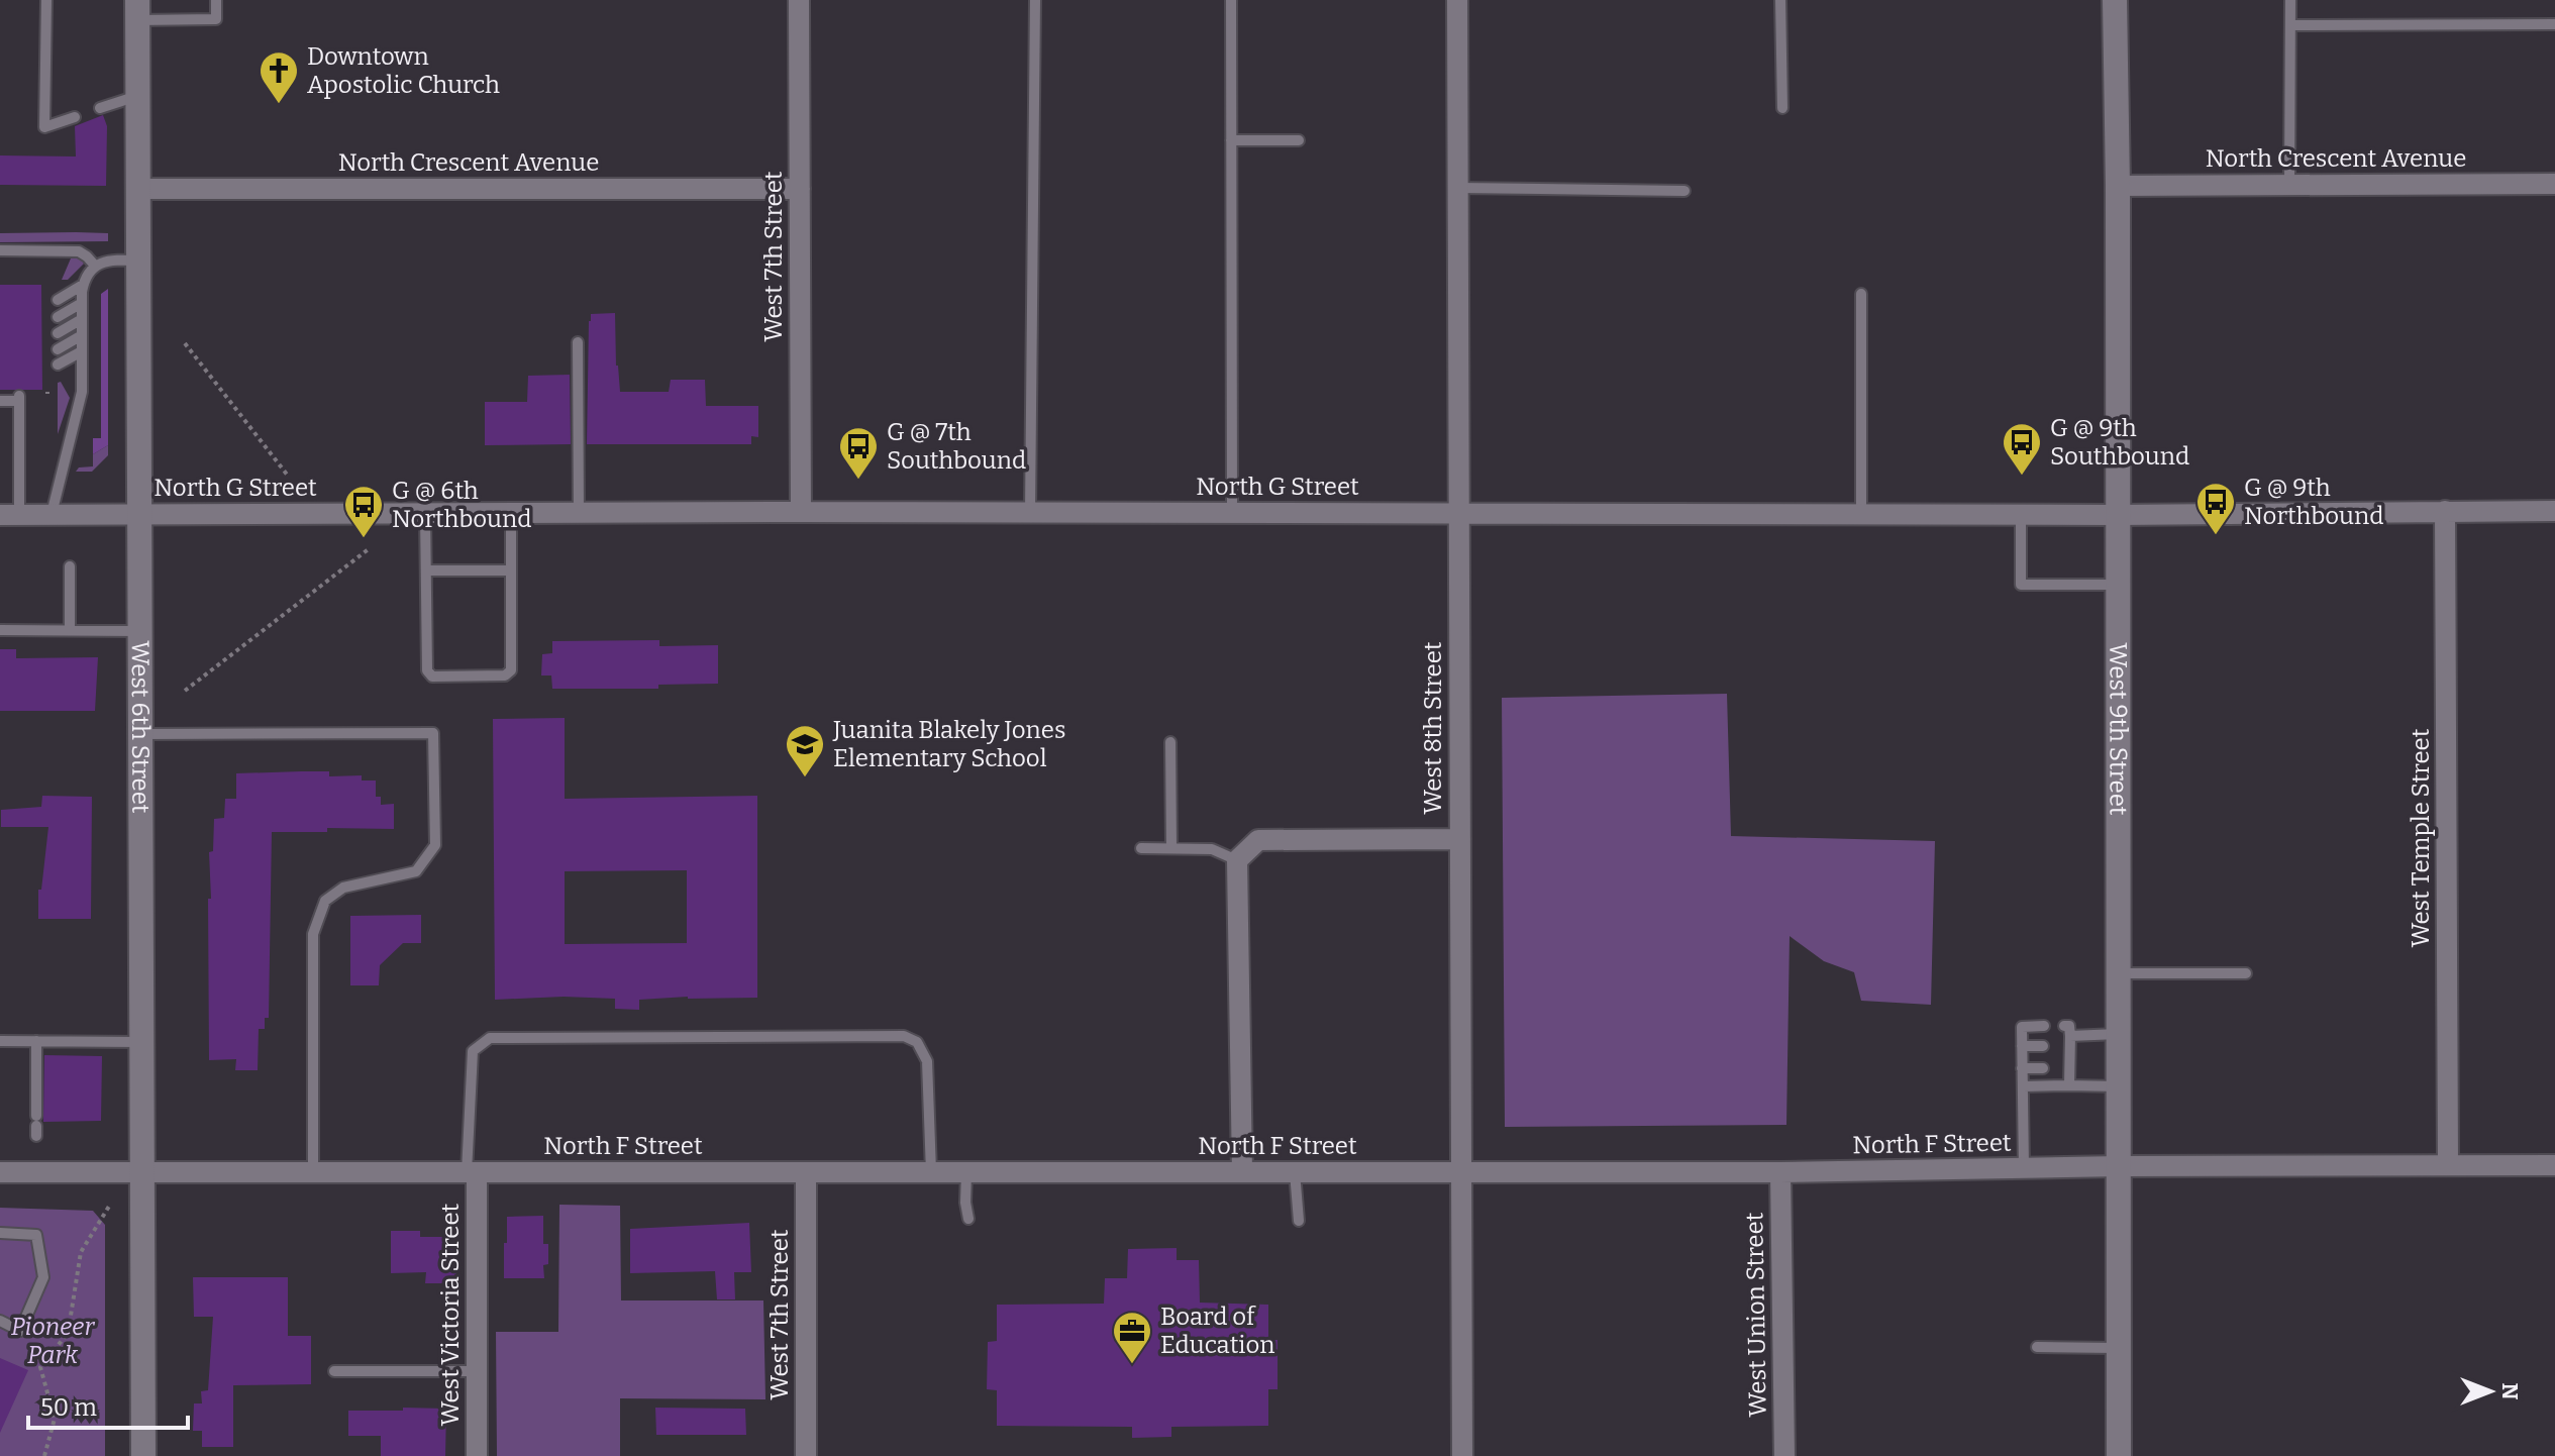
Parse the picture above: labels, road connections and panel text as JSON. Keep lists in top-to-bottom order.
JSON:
{
  "streets": {
    "street": [
      "North Crescent Avenue",
      "West 7th Street",
      "North G Street",
      "West 6th Street",
      "West 8th Street",
      "West 9th Street",
      "West Temple Street",
      "North F Street",
      "West Victoria Street",
      "West Union Street"
    ]
  },
  "crossings": [
    ["North Crescent Avenue", "West 7th Street"],
    ["North Crescent Avenue", "West 6th Street"],
    ["North Crescent Avenue", "West 9th Street"],
    ["West 7th Street", "North G Street"],
    ["West 7th Street", "North F Street"],
    ["North G Street", "West 6th Street"],
    ["North G Street", "West 8th Street"],
    ["North G Street", "West 9th Street"],
    ["North G Street", "West Temple Street"],
    ["West 6th Street", "North F Street"],
    ["West 8th Street", "North F Street"],
    ["West 9th Street", "North F Street"],
    ["West Temple Street", "North F Street"],
    ["North F Street", "West Victoria Street"],
    ["North F Street", "West Union Street"]
  ],
  "parks": ["Pioneer Park"],
  "places": {
    "church": ["Downtown Apostolic Church"],
    "bus stop": [
      "G @ 9th Southbound",
      "G @ 7th Southbound",
      "G @ 9th Northbound",
      "G @ 6th Northbound"
    ],
    "school or university": ["Juanita Blakely Jones Elementary School"],
    "office": ["Board of Education"]
  },
  "scale_bar": "50 m",
  "north": "right"
}
